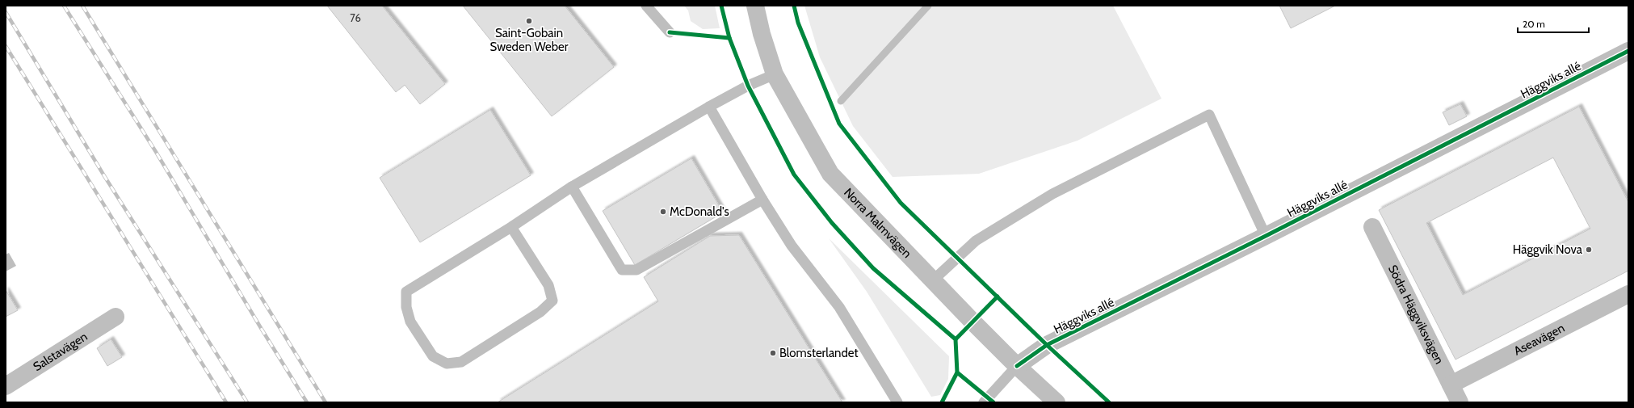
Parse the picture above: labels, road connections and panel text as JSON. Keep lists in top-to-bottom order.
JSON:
{
  "streets": {
    "street": [
      "Häggviks allé",
      "Norra Malmvägen",
      "Södra Häggviksvägen",
      "Aseavägen",
      "Salstavägen"
    ]
  },
  "crossings": [
    ["Häggviks allé", "Norra Malmvägen"],
    ["Södra Häggviksvägen", "Aseavägen"]
  ],
  "places": [
    "Saint-Gobain Sweden Weber",
    "McDonald's",
    "Häggvik Nova",
    "Blomsterlandet"
  ],
  "house_numbers": ["76"],
  "scale_bar": "20 m"
}
